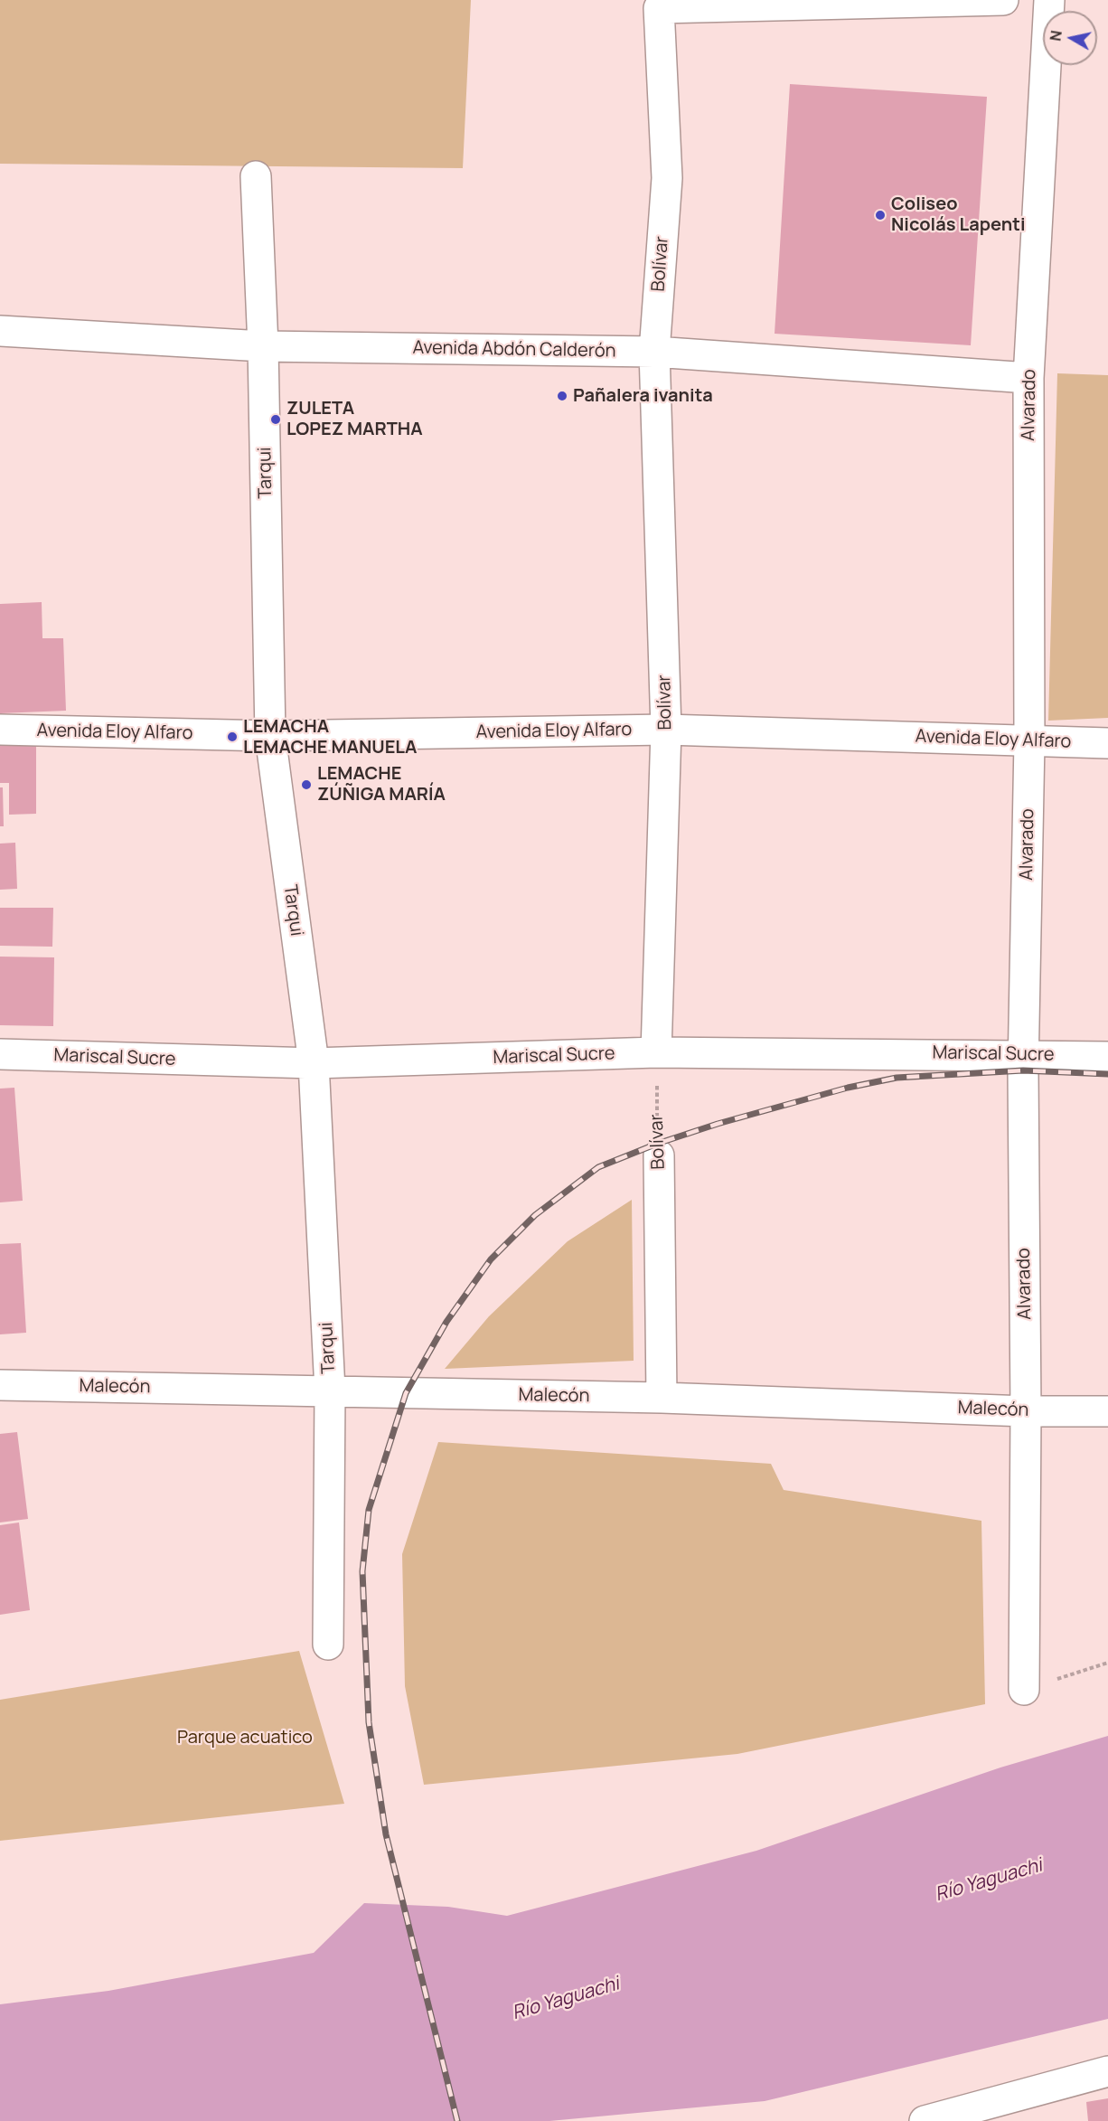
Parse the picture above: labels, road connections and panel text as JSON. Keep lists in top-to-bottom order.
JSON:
{
  "streets": {
    "street": [
      "Bolívar",
      "Avenida Abdón Calderón",
      "Alvarado",
      "Tarqui",
      "Avenida Eloy Alfaro",
      "Mariscal Sucre",
      "Malecón"
    ]
  },
  "crossings": [
    ["Bolívar", "Avenida Abdón Calderón"],
    ["Bolívar", "Avenida Eloy Alfaro"],
    ["Bolívar", "Mariscal Sucre"],
    ["Bolívar", "Malecón"],
    ["Avenida Abdón Calderón", "Alvarado"],
    ["Avenida Abdón Calderón", "Tarqui"],
    ["Alvarado", "Avenida Eloy Alfaro"],
    ["Alvarado", "Mariscal Sucre"],
    ["Alvarado", "Malecón"],
    ["Tarqui", "Avenida Eloy Alfaro"],
    ["Tarqui", "Mariscal Sucre"],
    ["Tarqui", "Malecón"]
  ],
  "water": ["Río Yaguachi"],
  "parks": ["Parque acuatico"],
  "places": [
    "Coliseo Nicolás Lapenti",
    "Pañalera ivanita",
    "ZULETA LOPEZ MARTHA",
    "LEMACHA LEMACHE MANUELA",
    "LEMACHE ZÚÑIGA MARÍA"
  ],
  "north": "left"
}
